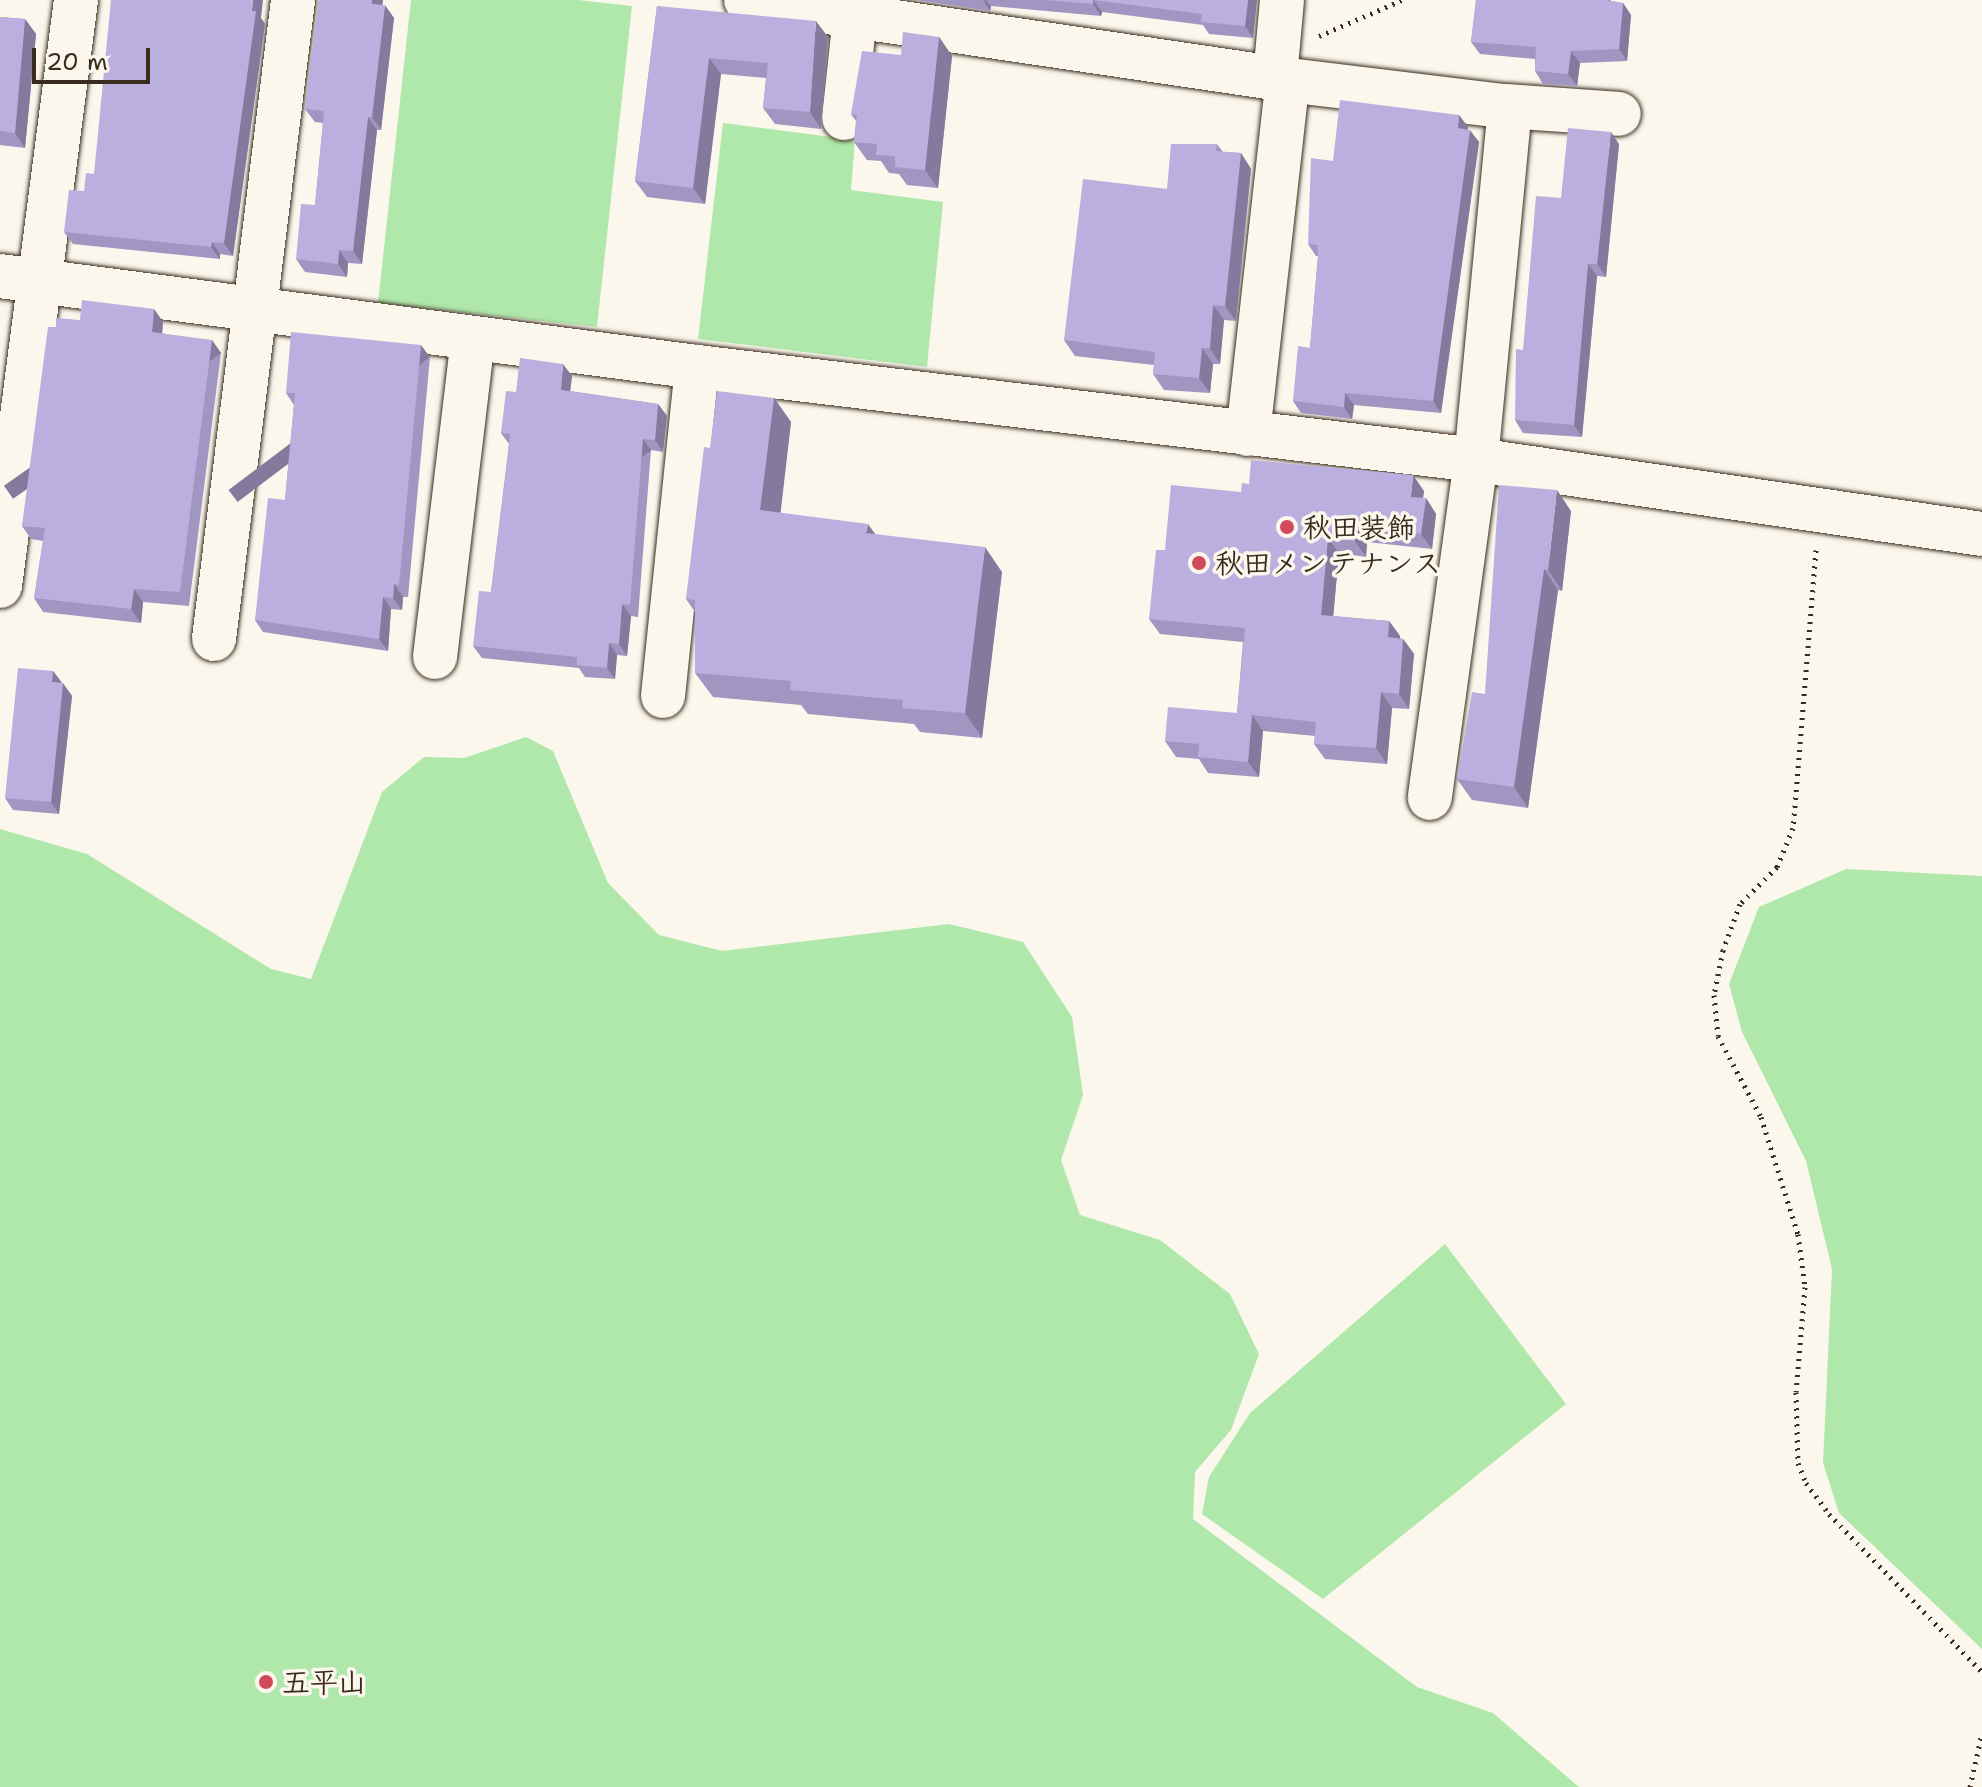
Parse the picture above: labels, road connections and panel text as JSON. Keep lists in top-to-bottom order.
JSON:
{
  "places": ["秋田装飾", "秋田メンテナンス", "五平山"],
  "scale_bar": "20 m"
}
